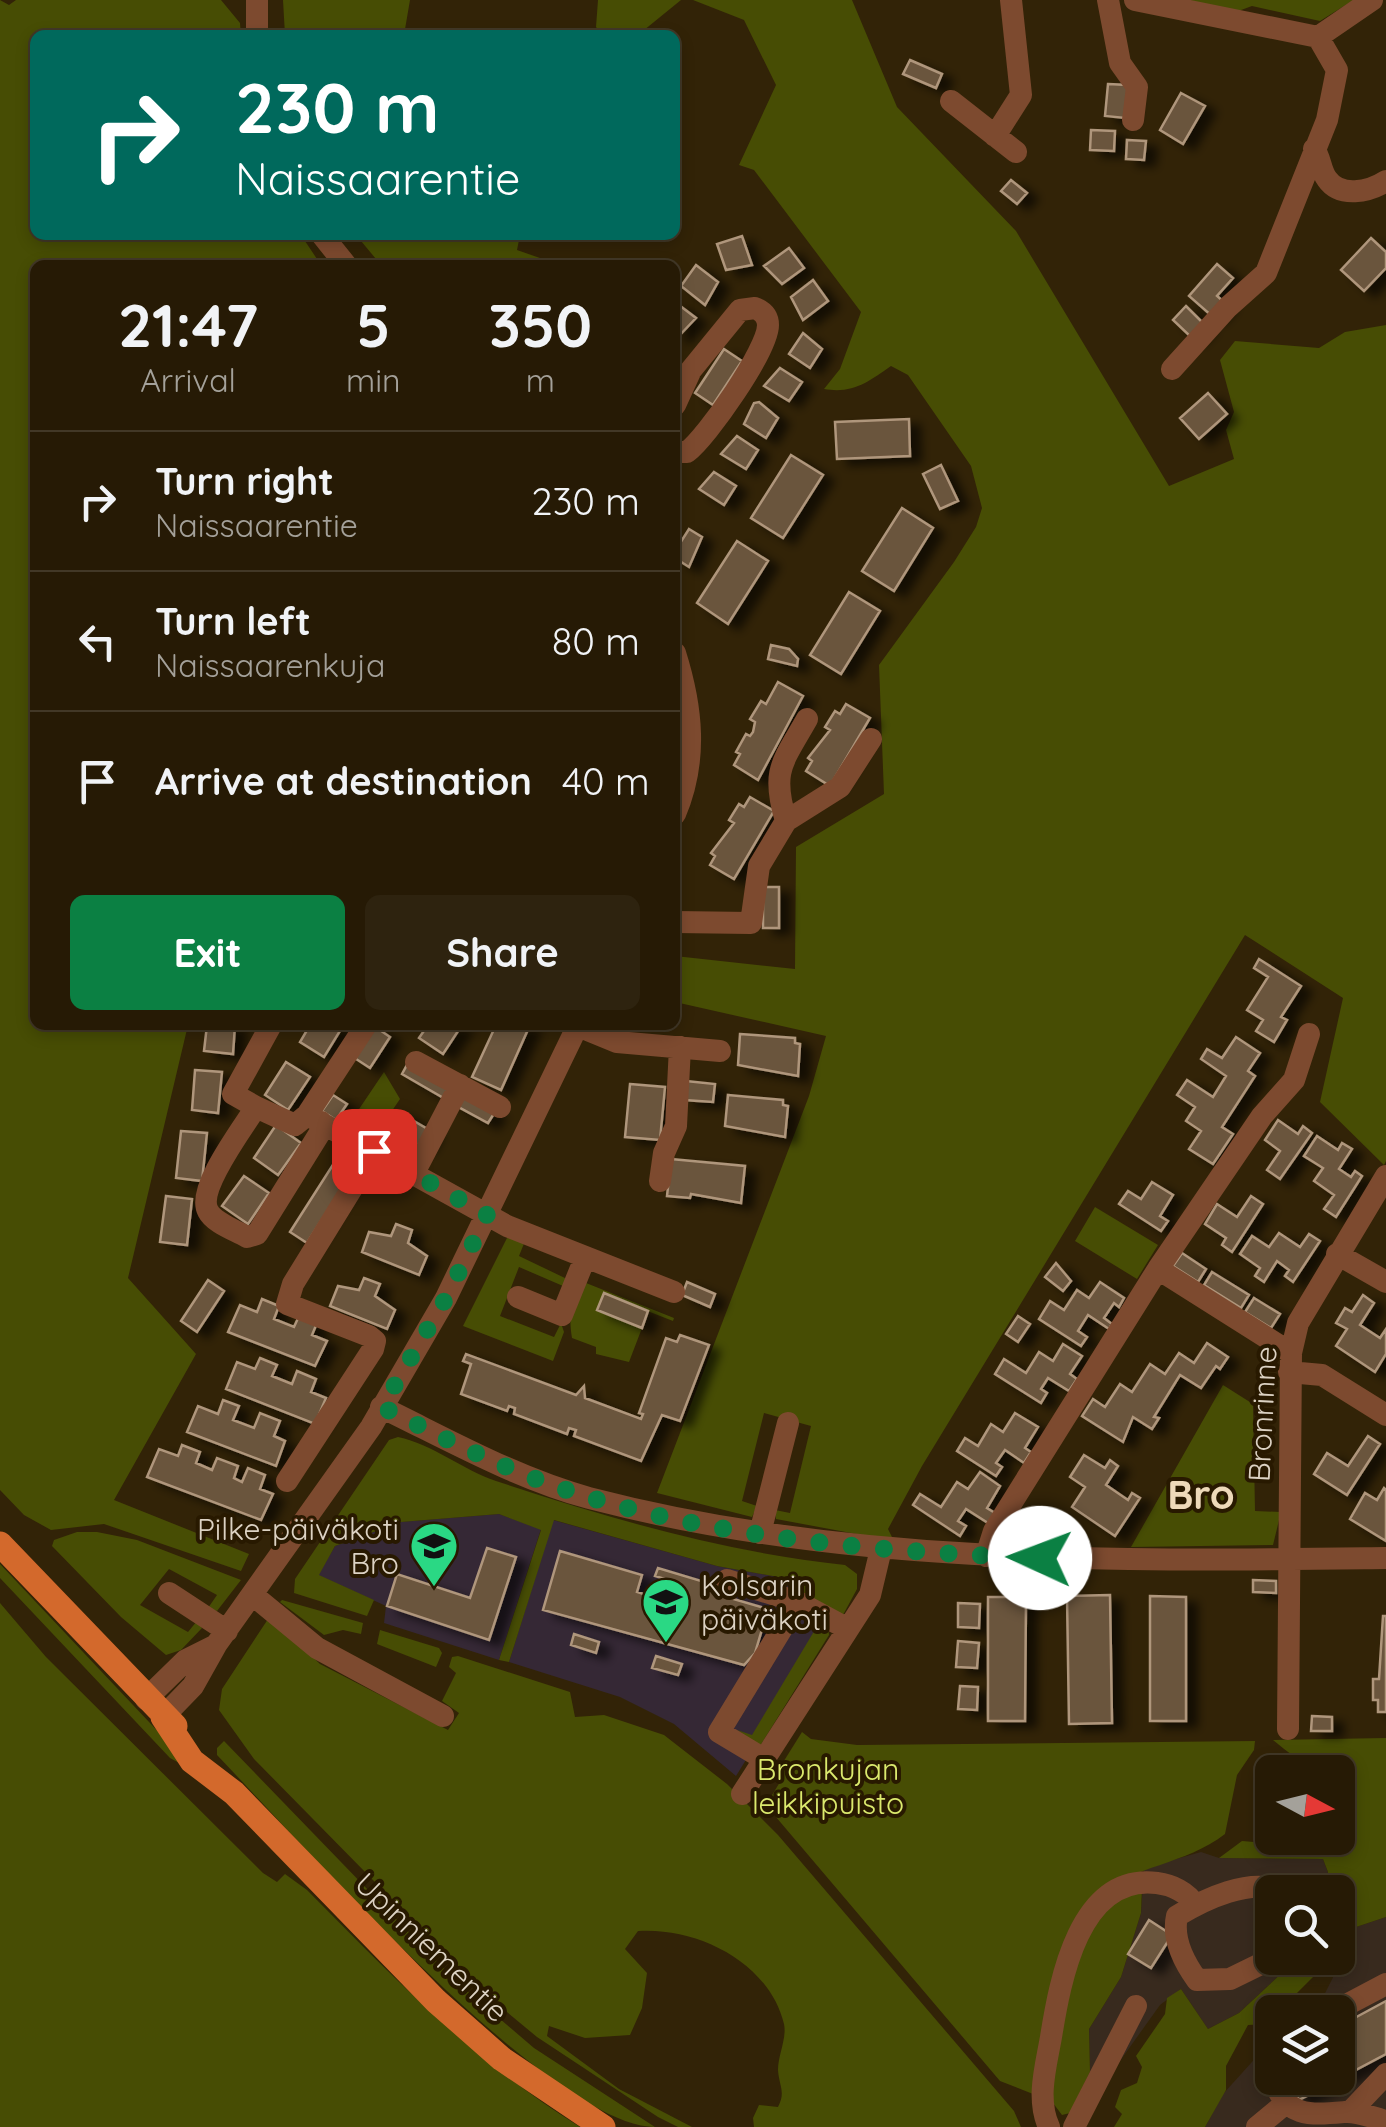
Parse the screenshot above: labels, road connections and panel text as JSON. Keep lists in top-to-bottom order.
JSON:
{
  "streets": {
    "main road": ["Upinniementie"],
    "street": ["Bronrinne"]
  },
  "districts": ["Bro"],
  "parks": ["Bronkujan leikkipuisto"],
  "places": {
    "school or university": ["Pilke-päiväkoti Bro", "Kolsarin päiväkoti"]
  },
  "north": "right",
  "page": {
    "turn": ["230 m", "Naissaarentie"],
    "eta": [
      "21:47",
      "Arrival",
      "5",
      "min",
      "350",
      "m"
    ],
    "list": [
      {
        "name": "Turn right",
        "note": "Naissaarentie",
        "value": "230 m"
      },
      {
        "name": "Turn left",
        "note": "Naissaarenkuja",
        "value": "80 m"
      },
      {
        "name": "Arrive at destination",
        "value": "40 m"
      }
    ],
    "buttons": ["Exit", "Share"]
  }
}
